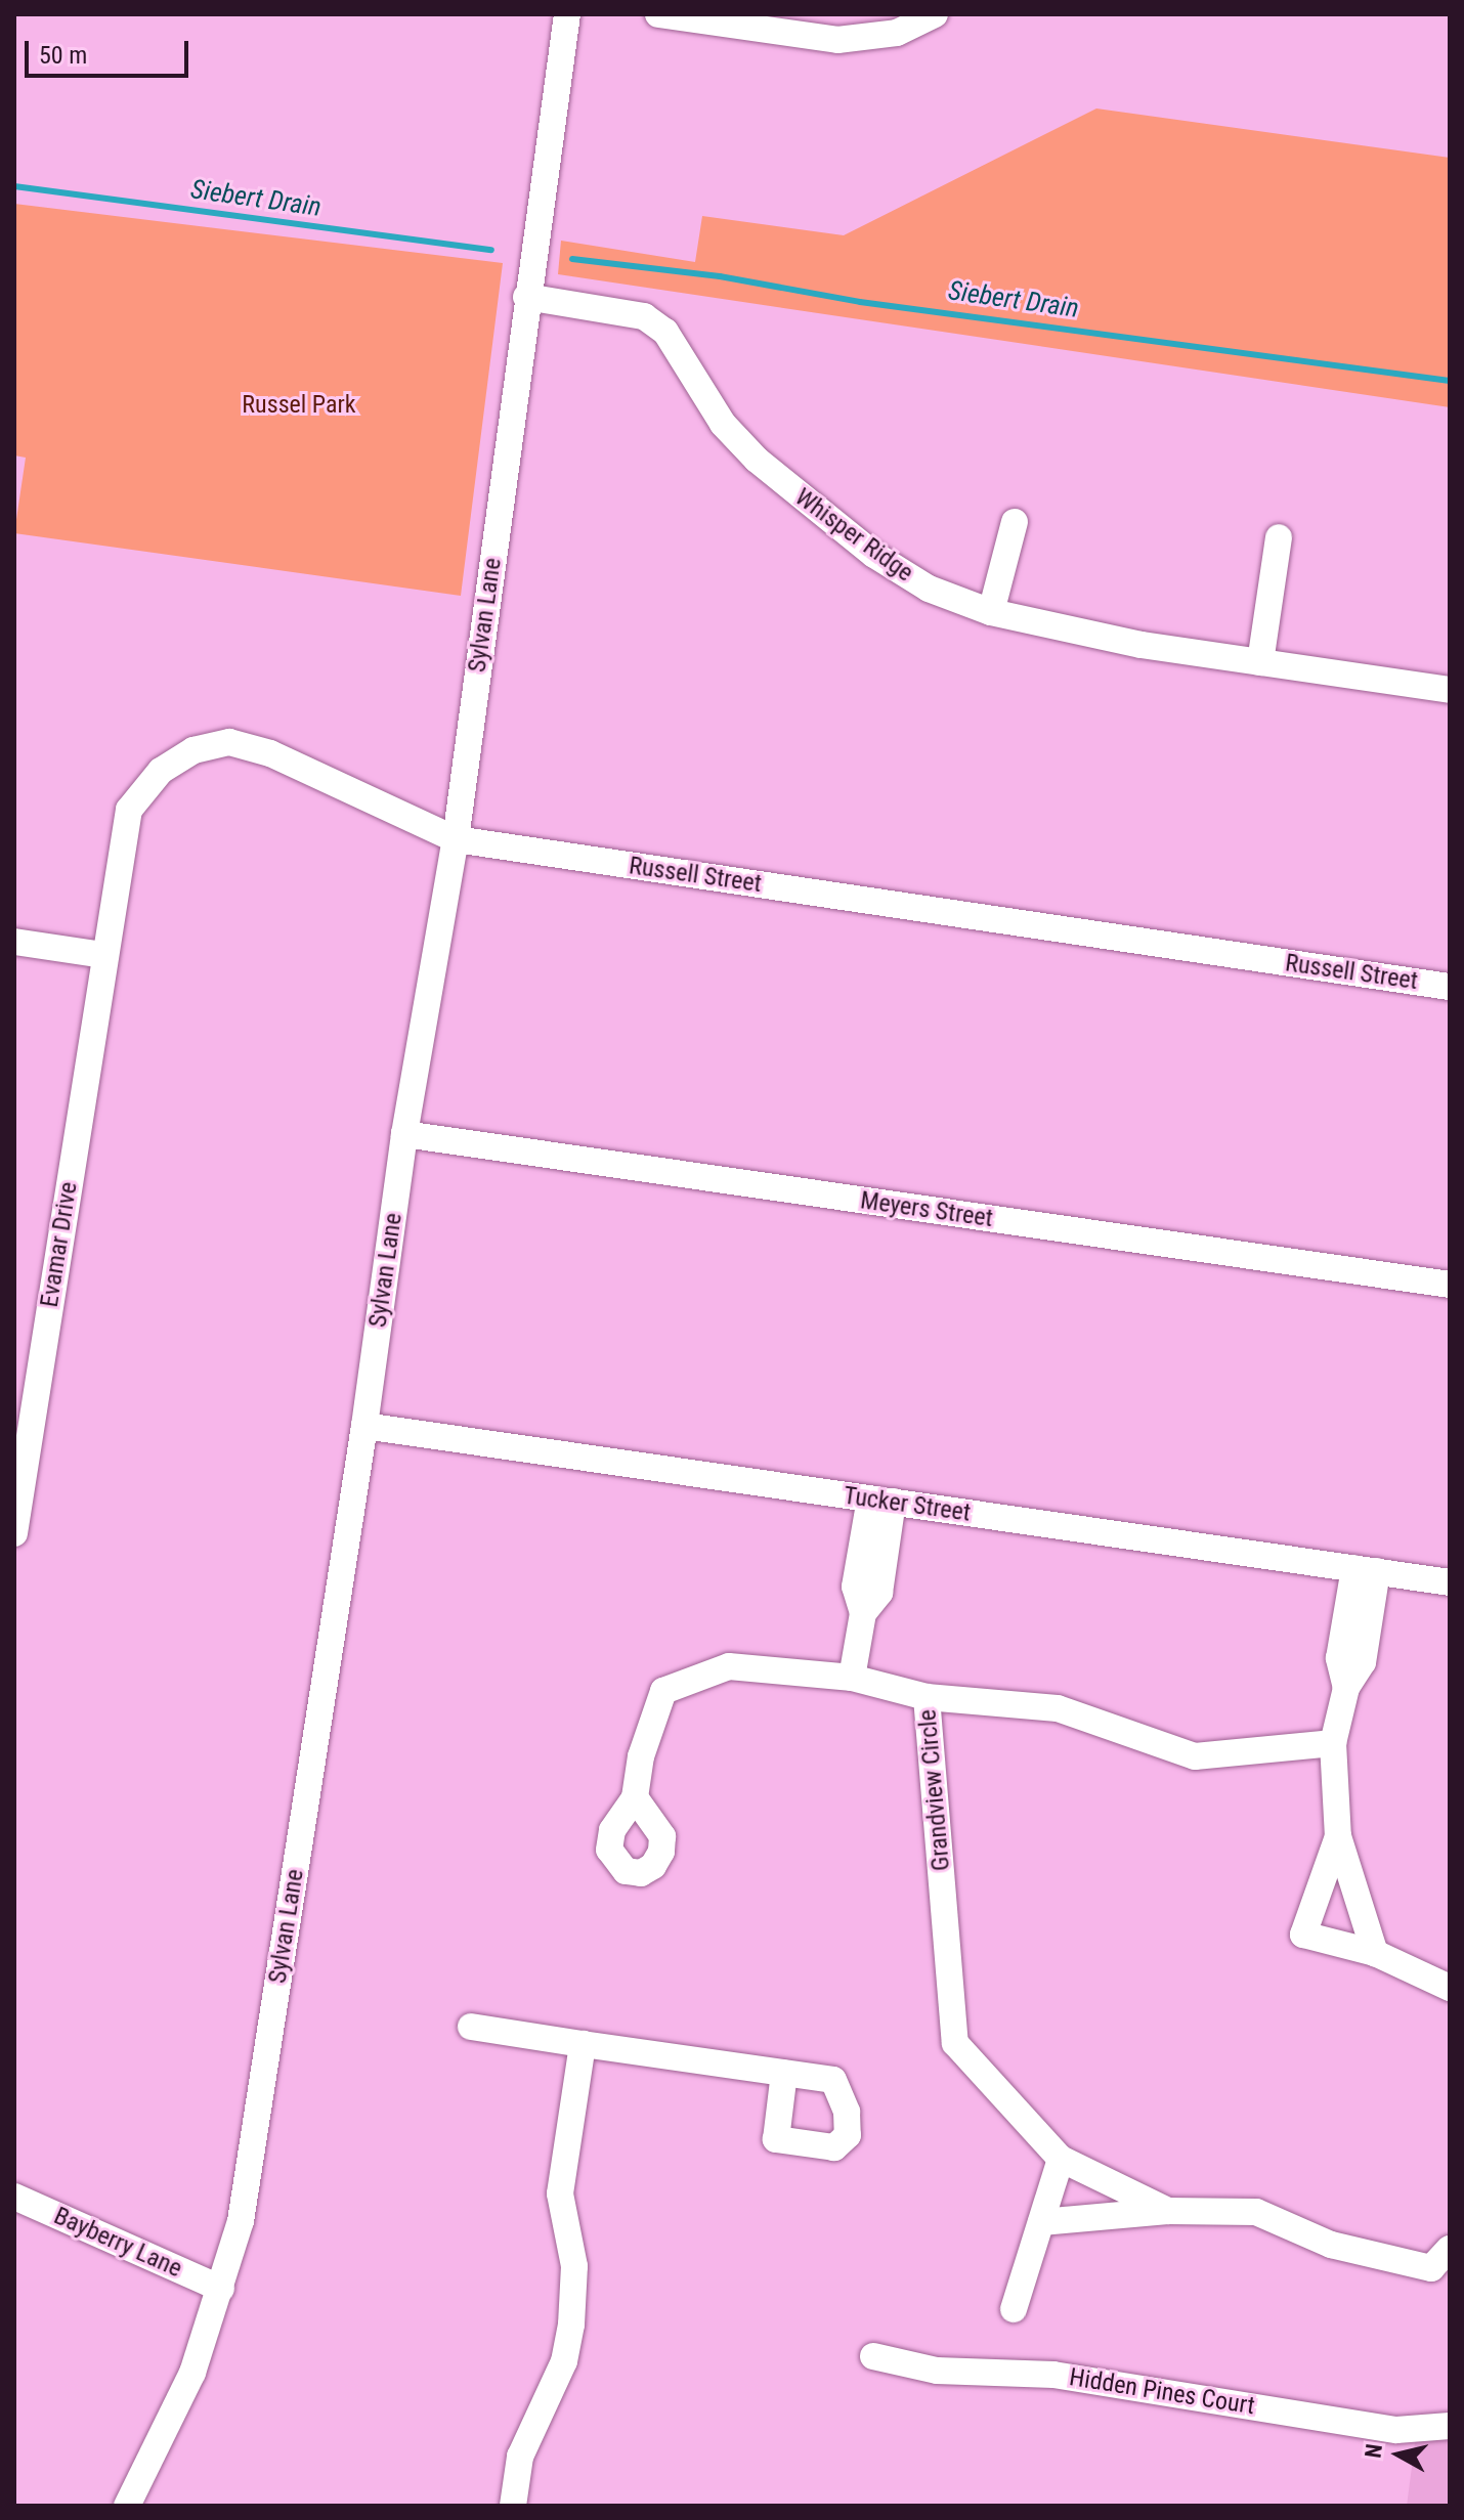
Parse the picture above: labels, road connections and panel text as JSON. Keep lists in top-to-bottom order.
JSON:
{
  "streets": {
    "street": [
      "Whisper Ridge",
      "Sylvan Lane",
      "Russell Street",
      "Meyers Street",
      "Evamar Drive",
      "Tucker Street",
      "Grandview Circle",
      "Bayberry Lane",
      "Hidden Pines Court"
    ]
  },
  "crossings": [
    ["Whisper Ridge", "Sylvan Lane"],
    ["Sylvan Lane", "Russell Street"],
    ["Sylvan Lane", "Meyers Street"],
    ["Sylvan Lane", "Tucker Street"],
    ["Sylvan Lane", "Bayberry Lane"],
    ["Russell Street", "Evamar Drive"]
  ],
  "water": ["Siebert Drain"],
  "parks": ["Russel Park"],
  "scale_bar": "50 m",
  "north": "left"
}
